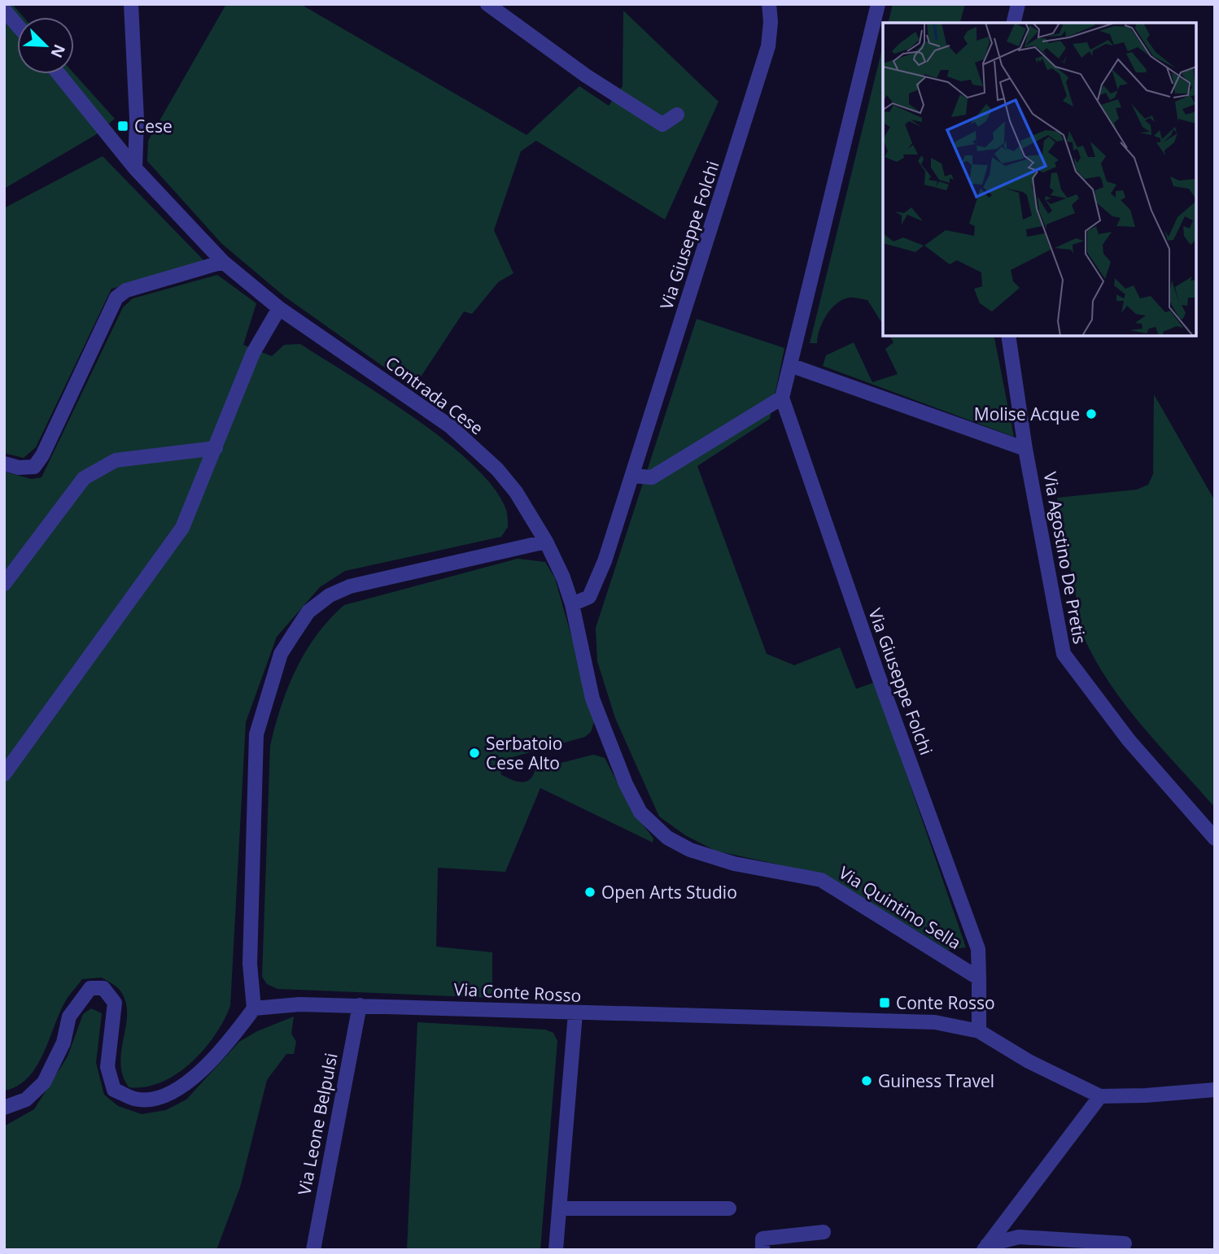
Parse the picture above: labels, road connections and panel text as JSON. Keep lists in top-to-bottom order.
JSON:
{
  "streets": {
    "street": [
      "Via Giuseppe Folchi",
      "Contrada Cese",
      "Via Agostino De Pretis",
      "Via Quintino Sella",
      "Via Conte Rosso",
      "Via Leone Belpulsi"
    ]
  },
  "crossings": [
    ["Via Giuseppe Folchi", "Contrada Cese"],
    ["Via Giuseppe Folchi", "Via Quintino Sella"],
    ["Contrada Cese", "Via Quintino Sella"],
    ["Via Conte Rosso", "Via Leone Belpulsi"]
  ],
  "places": {
    "transit": ["Cese", "Conte Rosso"],
    "other": [
      "Molise Acque",
      "Serbatoio Cese Alto",
      "Open Arts Studio",
      "Guiness Travel"
    ]
  },
  "north": "bottom right"
}
